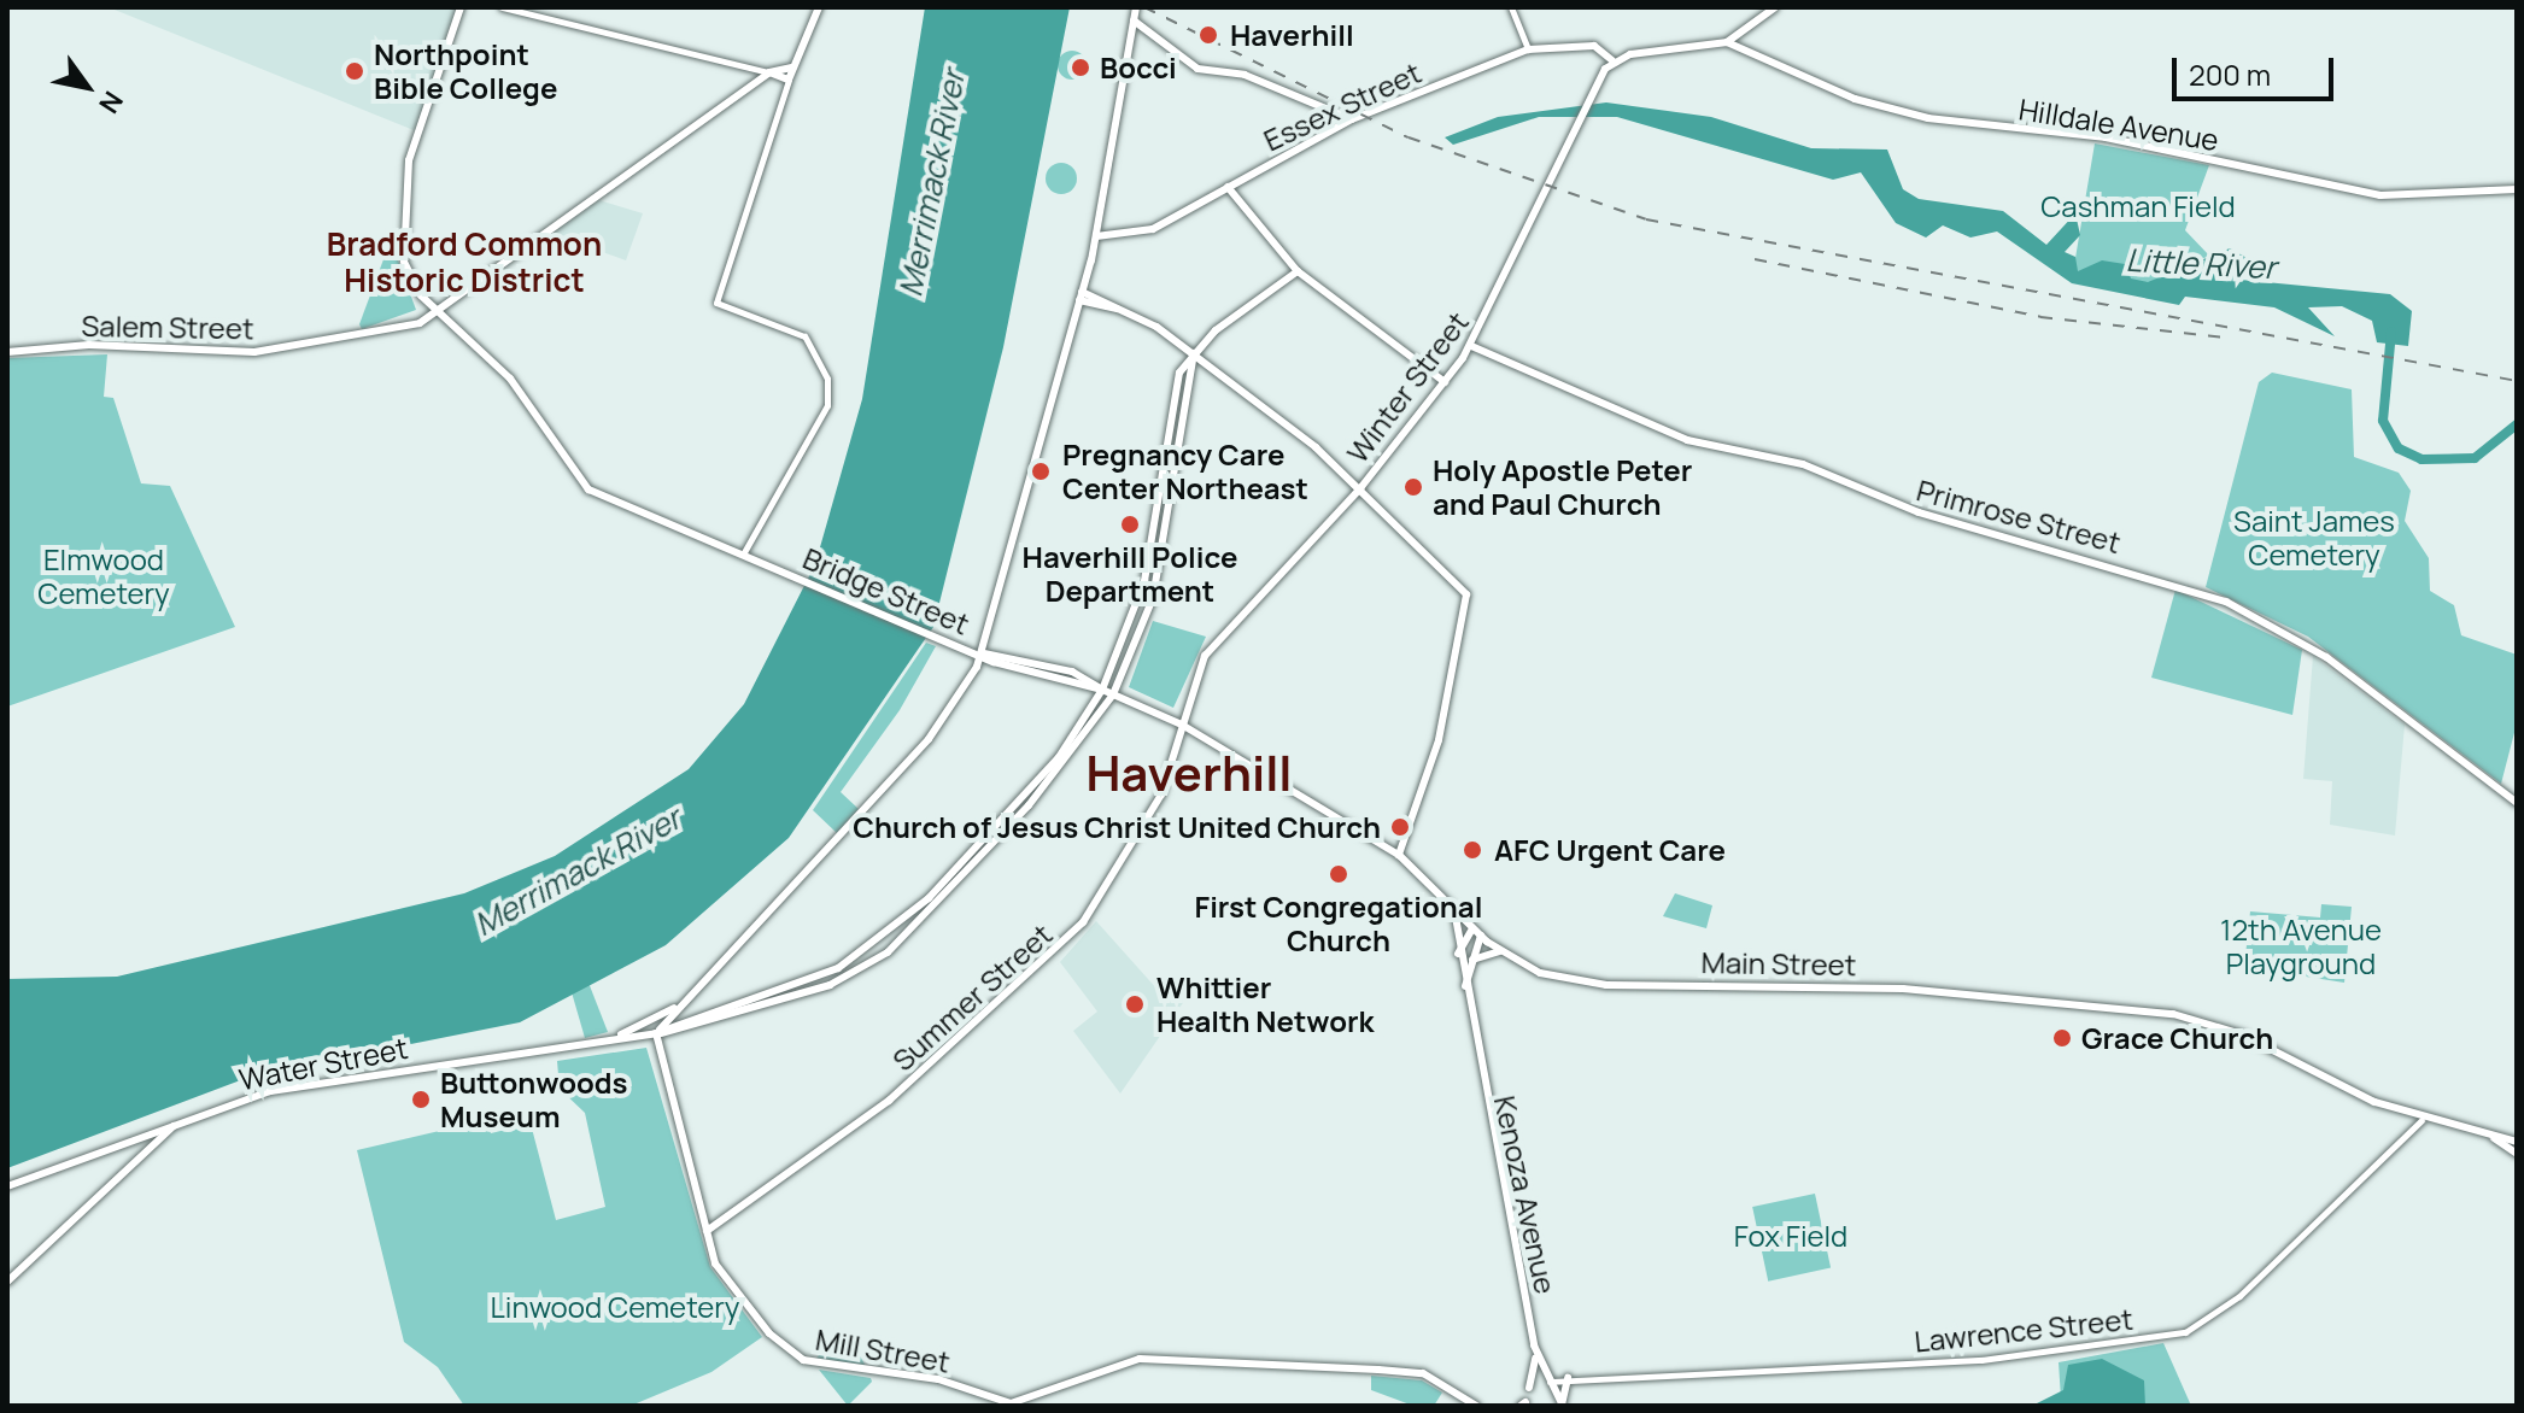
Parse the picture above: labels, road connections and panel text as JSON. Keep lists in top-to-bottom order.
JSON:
{
  "streets": {
    "main road": [
      "Essex Street",
      "Hilldale Avenue",
      "Salem Street",
      "Winter Street",
      "Primrose Street",
      "Bridge Street",
      "Main Street",
      "Summer Street",
      "Water Street",
      "Kenoza Avenue",
      "Mill Street"
    ],
    "street": ["Lawrence Street"]
  },
  "crossings": [
    ["Essex Street", "Winter Street"],
    ["Essex Street", "Water Street"],
    ["Salem Street", "Bridge Street"],
    ["Winter Street", "Primrose Street"],
    ["Winter Street", "Main Street"],
    ["Winter Street", "Summer Street"],
    ["Bridge Street", "Main Street"],
    ["Bridge Street", "Water Street"],
    ["Main Street", "Summer Street"],
    ["Main Street", "Water Street"],
    ["Main Street", "Kenoza Avenue"],
    ["Main Street", "Lawrence Street"],
    ["Summer Street", "Mill Street"],
    ["Water Street", "Mill Street"],
    ["Kenoza Avenue", "Lawrence Street"]
  ],
  "districts": ["Bradford Common Historic District", "Haverhill"],
  "water": ["Merrimack River", "Little River"],
  "parks": [
    "Cashman Field",
    "Saint James Cemetery",
    "Elmwood Cemetery",
    "12th Avenue Playground",
    "Fox Field",
    "Linwood Cemetery"
  ],
  "places": [
    "Haverhill",
    "Bocci",
    "Northpoint Bible College",
    "Pregnancy Care Center Northeast",
    "Holy Apostle Peter and Paul Church",
    "Haverhill Police Department",
    "Church of Jesus Christ United Church",
    "AFC Urgent Care",
    "First Congregational Church",
    "Whittier Health Network",
    "Grace Church",
    "Buttonwoods Museum"
  ],
  "scale_bar": "200 m",
  "north": "bottom right"
}
